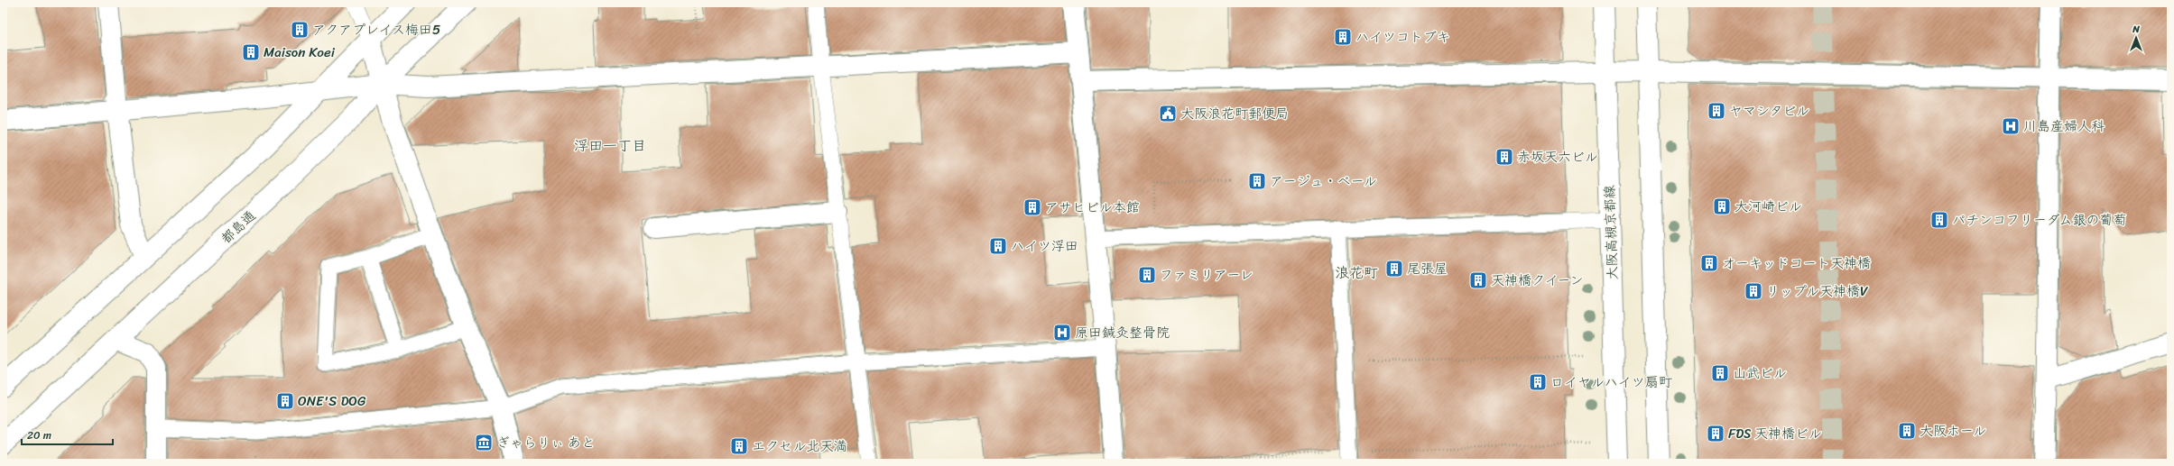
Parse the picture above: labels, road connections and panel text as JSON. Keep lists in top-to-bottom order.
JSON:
{
  "streets": {
    "street": ["都島通", "大阪高槻京都線"]
  },
  "districts": ["浮田一丁目", "浪花町"],
  "places": {
    "building": [
      "アクアプレイス梅田5",
      "ハイツコトブキ",
      "Maison Koei",
      "ヤマシタビル",
      "赤坂天六ビル",
      "アージュ・ベール",
      "大河崎ビル",
      "アサヒビル本館",
      "パチンコフリーダム銀の葡萄",
      "ハイツ浮田",
      "オーキッドコート天神橋",
      "尾張屋",
      "ファミリアーレ",
      "天神橋クイーン",
      "リップル天神橋V",
      "山武ビル",
      "ロイヤルハイツ扇町",
      "ONE'S DOG",
      "大阪ホール",
      "FDS 天神橋ビル",
      "エクセル北天満"
    ],
    "public building": ["大阪浪花町郵便局"],
    "hospital": ["川島産婦人科", "原田鍼灸整骨院"],
    "museum": ["ぎゃらりぃ あと"]
  },
  "scale_bar": "20 m",
  "north": "top"
}
